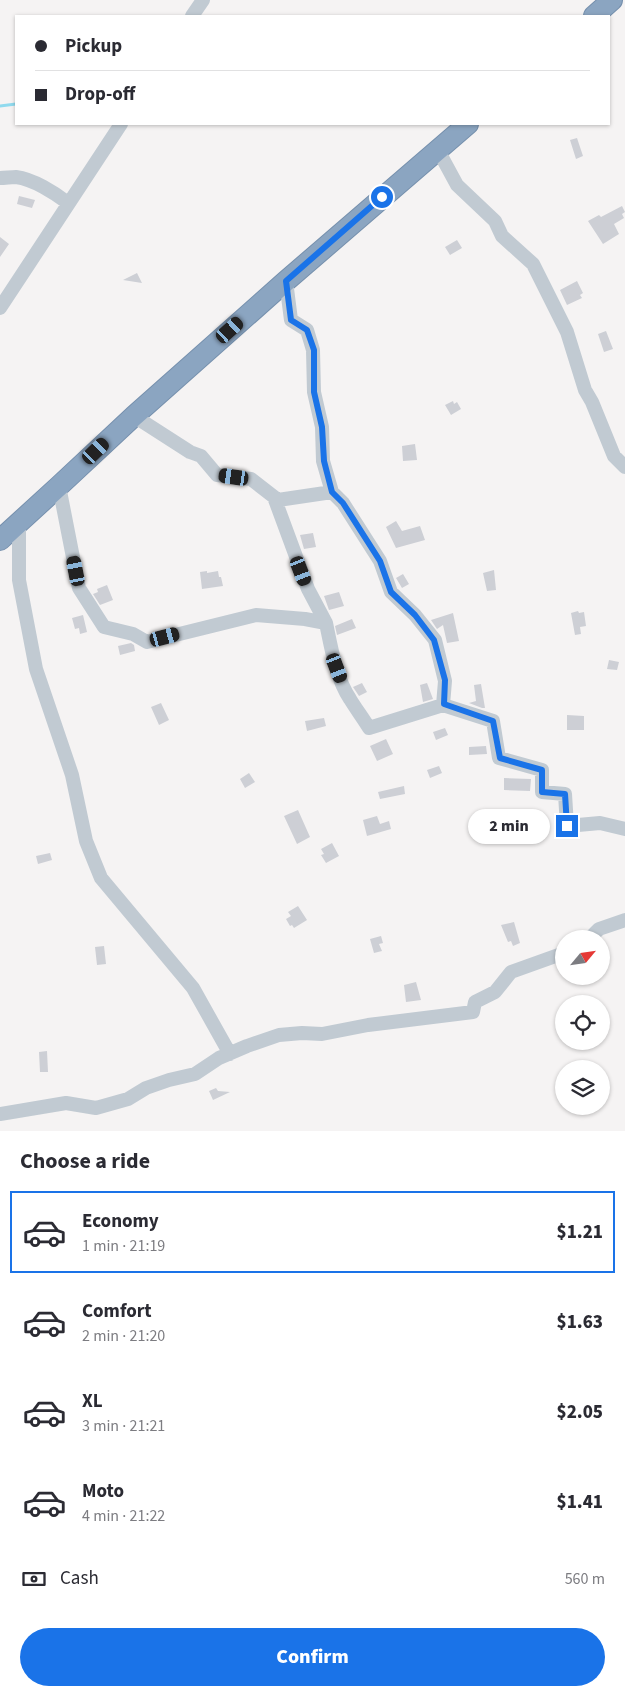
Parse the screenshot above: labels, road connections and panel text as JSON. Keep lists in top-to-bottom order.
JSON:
{
  "north": "top right",
  "page": {
    "banner": ["Pickup", "Drop-off"],
    "bubble": "2 min",
    "heading": "Choose a ride",
    "list": [
      {
        "name": "Economy",
        "note": "1 min · 21:19",
        "value": "$1.21"
      },
      {
        "name": "Comfort",
        "note": "2 min · 21:20",
        "value": "$1.63"
      },
      {
        "name": "XL",
        "note": "3 min · 21:21",
        "value": "$2.05"
      },
      {
        "name": "Moto",
        "note": "4 min · 21:22",
        "value": "$1.41"
      }
    ],
    "pay": ["Cash", "560 m"],
    "buttons": "Confirm"
  }
}
